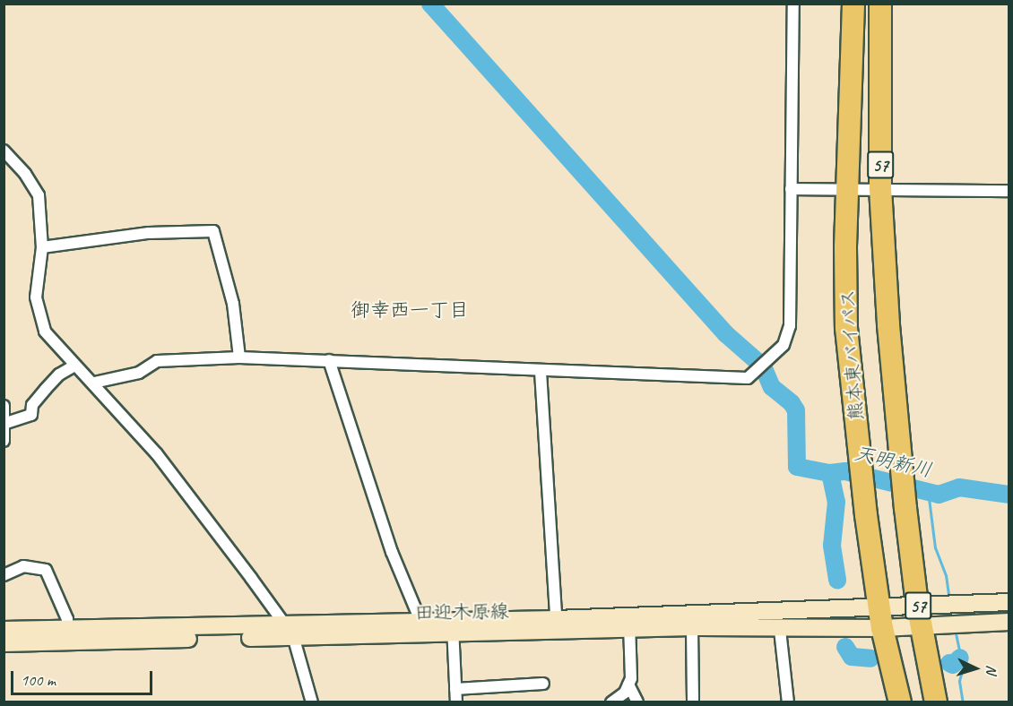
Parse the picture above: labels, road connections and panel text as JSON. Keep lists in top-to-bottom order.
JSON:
{
  "streets": {
    "highway": ["57", "熊本東バイパス"],
    "main road": ["田迎木原線"]
  },
  "crossings": [
    ["熊本東バイパス", "田迎木原線"]
  ],
  "districts": ["御幸西一丁目"],
  "water": ["天明新川"],
  "scale_bar": "100 m",
  "north": "right"
}
